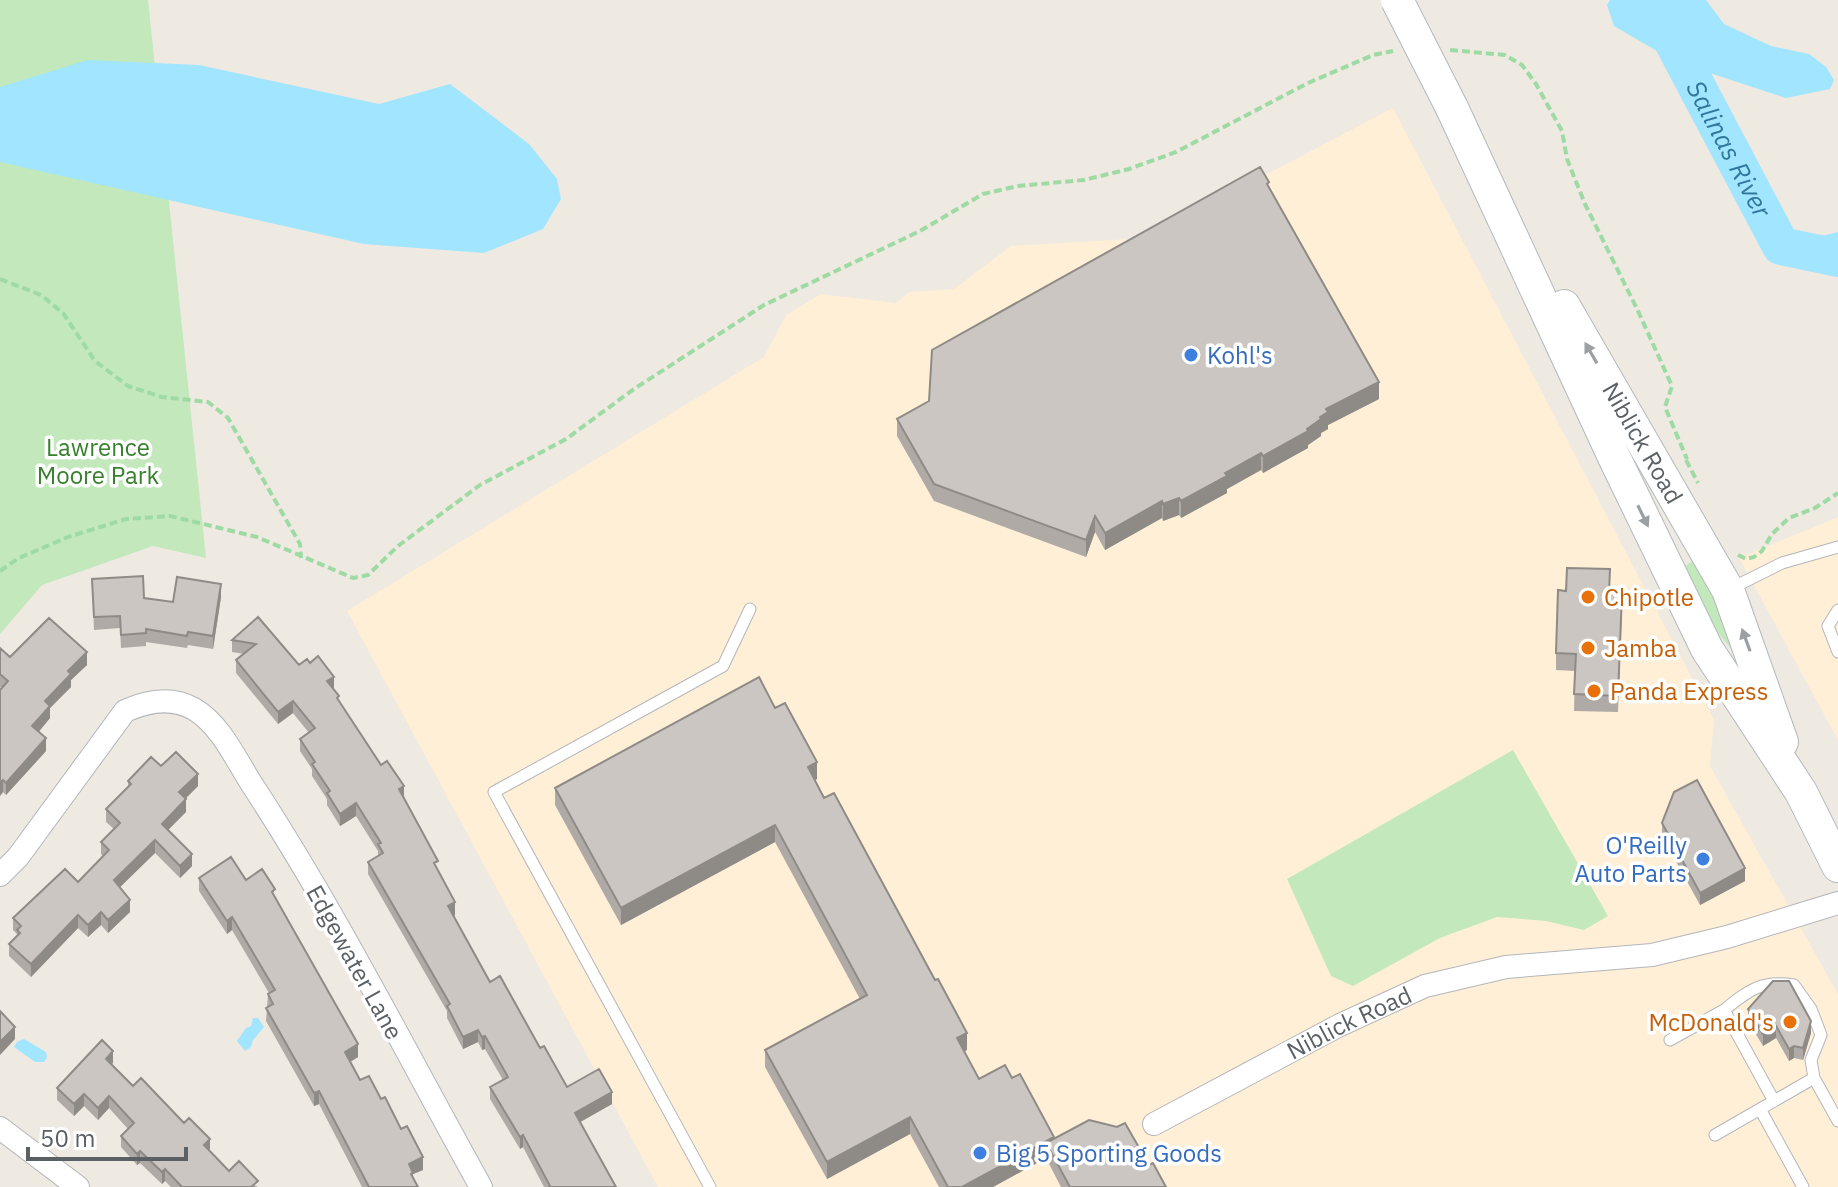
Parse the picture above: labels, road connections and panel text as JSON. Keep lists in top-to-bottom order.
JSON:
{
  "streets": {
    "main road": ["Niblick Road"],
    "street": ["Edgewater Lane"]
  },
  "water": ["Salinas River"],
  "parks": ["Lawrence Moore Park"],
  "places": [
    "Kohl's",
    "Chipotle",
    "Jamba",
    "Panda Express",
    "O'Reilly Auto Parts",
    "McDonald's",
    "Big 5 Sporting Goods"
  ],
  "scale_bar": "50 m"
}
